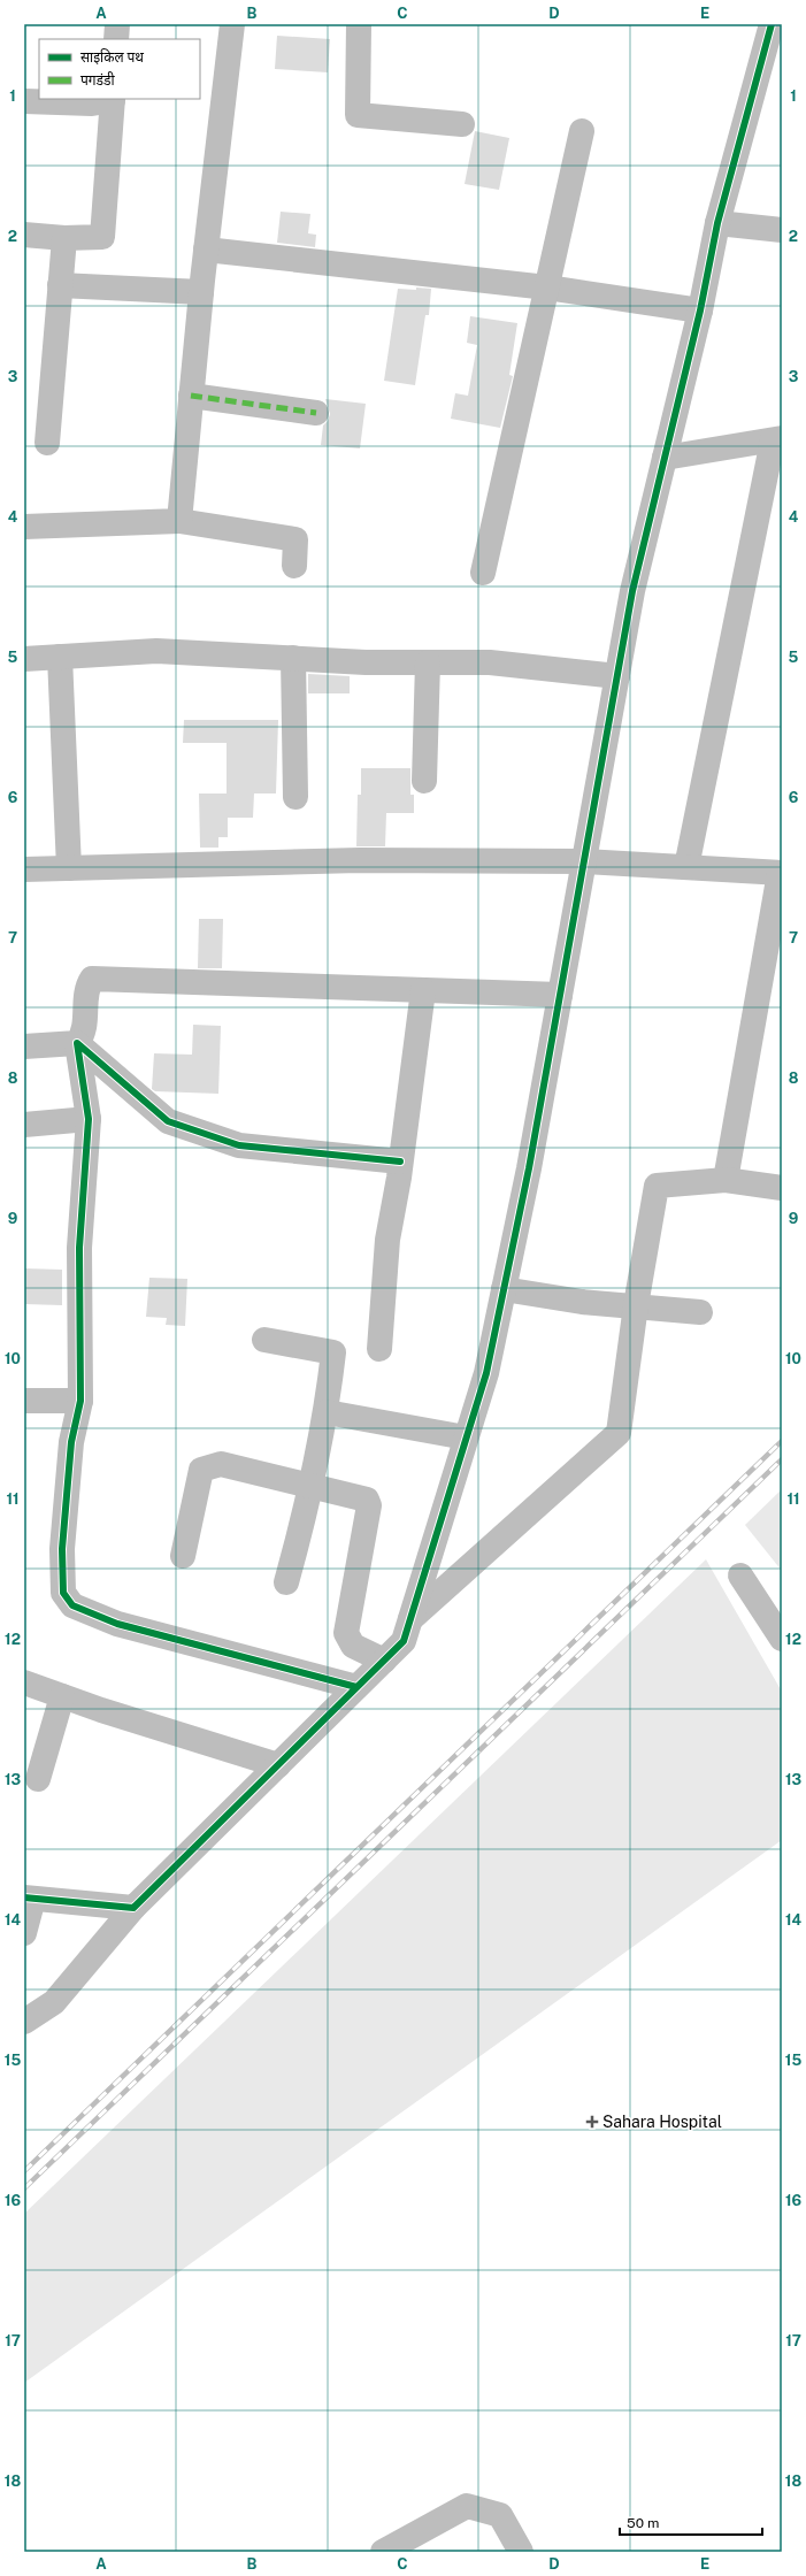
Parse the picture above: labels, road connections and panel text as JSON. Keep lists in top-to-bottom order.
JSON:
{
  "places": {
    "health": ["Sahara Hospital"]
  },
  "legend": ["साइकिल पथ", "पगडंडी"],
  "scale_bar": "50 m",
  "grid": {
    "columns": [
      "A",
      "B",
      "C",
      "D",
      "E"
    ],
    "rows": [
      "1",
      "2",
      "3",
      "4",
      "5",
      "6",
      "7",
      "8",
      "9",
      "10",
      "11",
      "12",
      "13",
      "14",
      "15",
      "16",
      "17",
      "18"
    ]
  }
}
